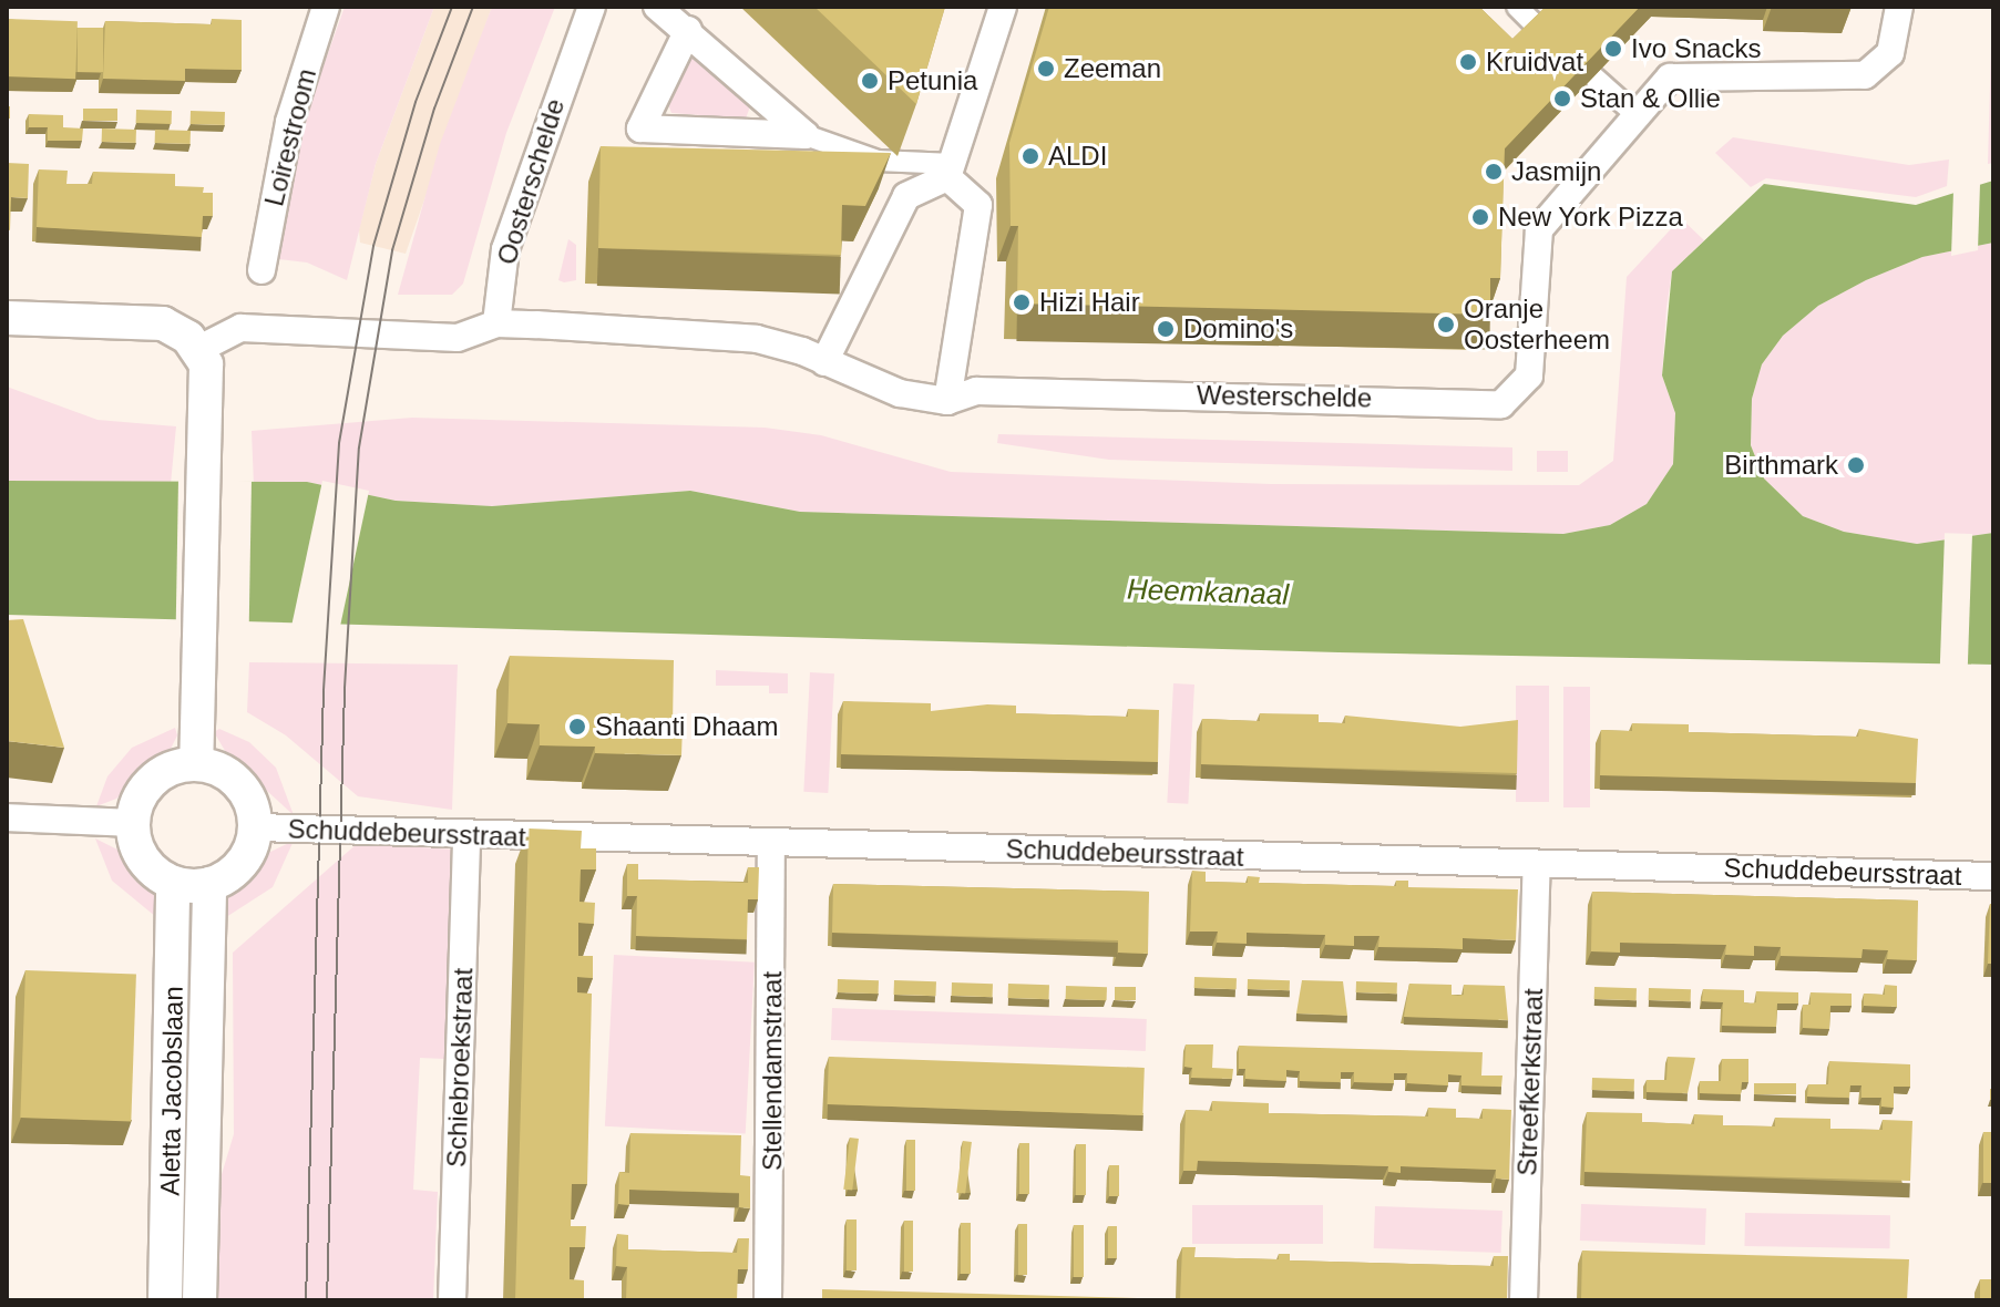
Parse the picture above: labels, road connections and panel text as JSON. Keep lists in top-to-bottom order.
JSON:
{
  "streets": {
    "street": [
      "Loirestroom",
      "Oosterschelde",
      "Westerschelde",
      "Schuddebeursstraat",
      "Schiebroekstraat",
      "Stellendamstraat",
      "Streefkerkstraat",
      "Aletta Jacobslaan"
    ]
  },
  "crossings": [
    ["Oosterschelde", "Westerschelde"],
    ["Schuddebeursstraat", "Schiebroekstraat"],
    ["Schuddebeursstraat", "Stellendamstraat"],
    ["Schuddebeursstraat", "Streefkerkstraat"],
    ["Schuddebeursstraat", "Aletta Jacobslaan"]
  ],
  "water": ["Heemkanaal"],
  "places": [
    "Ivo Snacks",
    "Kruidvat",
    "Zeeman",
    "Petunia",
    "Stan & Ollie",
    "ALDI",
    "Jasmijn",
    "New York Pizza",
    "Hizi Hair",
    "Oranje Oosterheem",
    "Domino's",
    "Birthmark",
    "Shaanti Dhaam"
  ]
}
